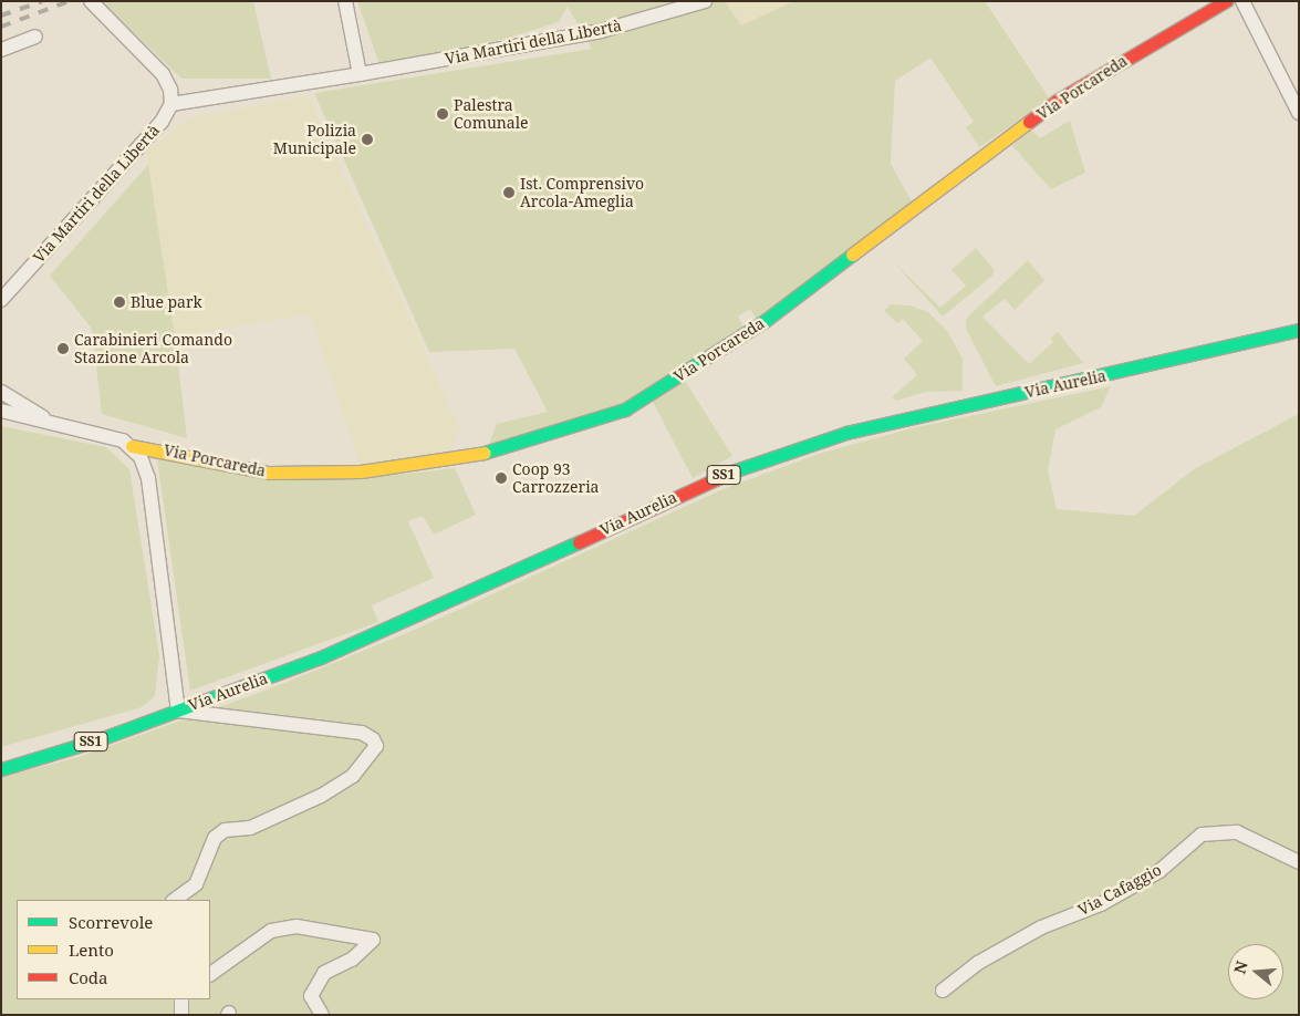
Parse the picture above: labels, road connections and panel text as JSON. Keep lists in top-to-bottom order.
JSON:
{
  "streets": {
    "main road": ["Via Porcareda", "Via Aurelia", "SS1"],
    "street": ["Via Martiri della Libertà", "Via Cafaggio"]
  },
  "crossings": [
    ["Via Porcareda", "Via Aurelia"]
  ],
  "places": [
    "Palestra Comunale",
    "Polizia Municipale",
    "Ist. Comprensivo Arcola-Ameglia",
    "Blue park",
    "Carabinieri Comando Stazione Arcola",
    "Coop 93 Carrozzeria"
  ],
  "legend": ["Scorrevole", "Lento", "Coda"],
  "north": "left"
}
